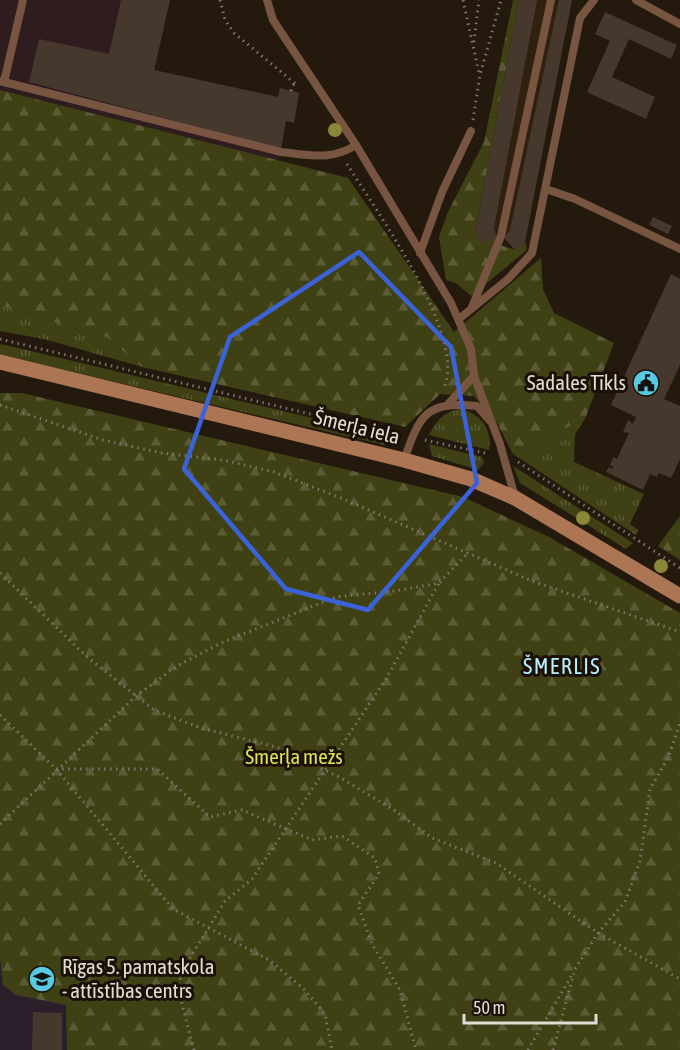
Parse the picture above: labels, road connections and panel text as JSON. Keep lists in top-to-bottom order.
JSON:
{
  "streets": {
    "street": ["Šmerļa iela"]
  },
  "districts": ["ŠMERLIS"],
  "parks": ["Šmerļa mežs"],
  "places": {
    "public building": ["Sadales Tīkls"],
    "school or university": ["Rīgas 5. pamatskola - attīstības centrs"]
  },
  "scale_bar": "50 m"
}
